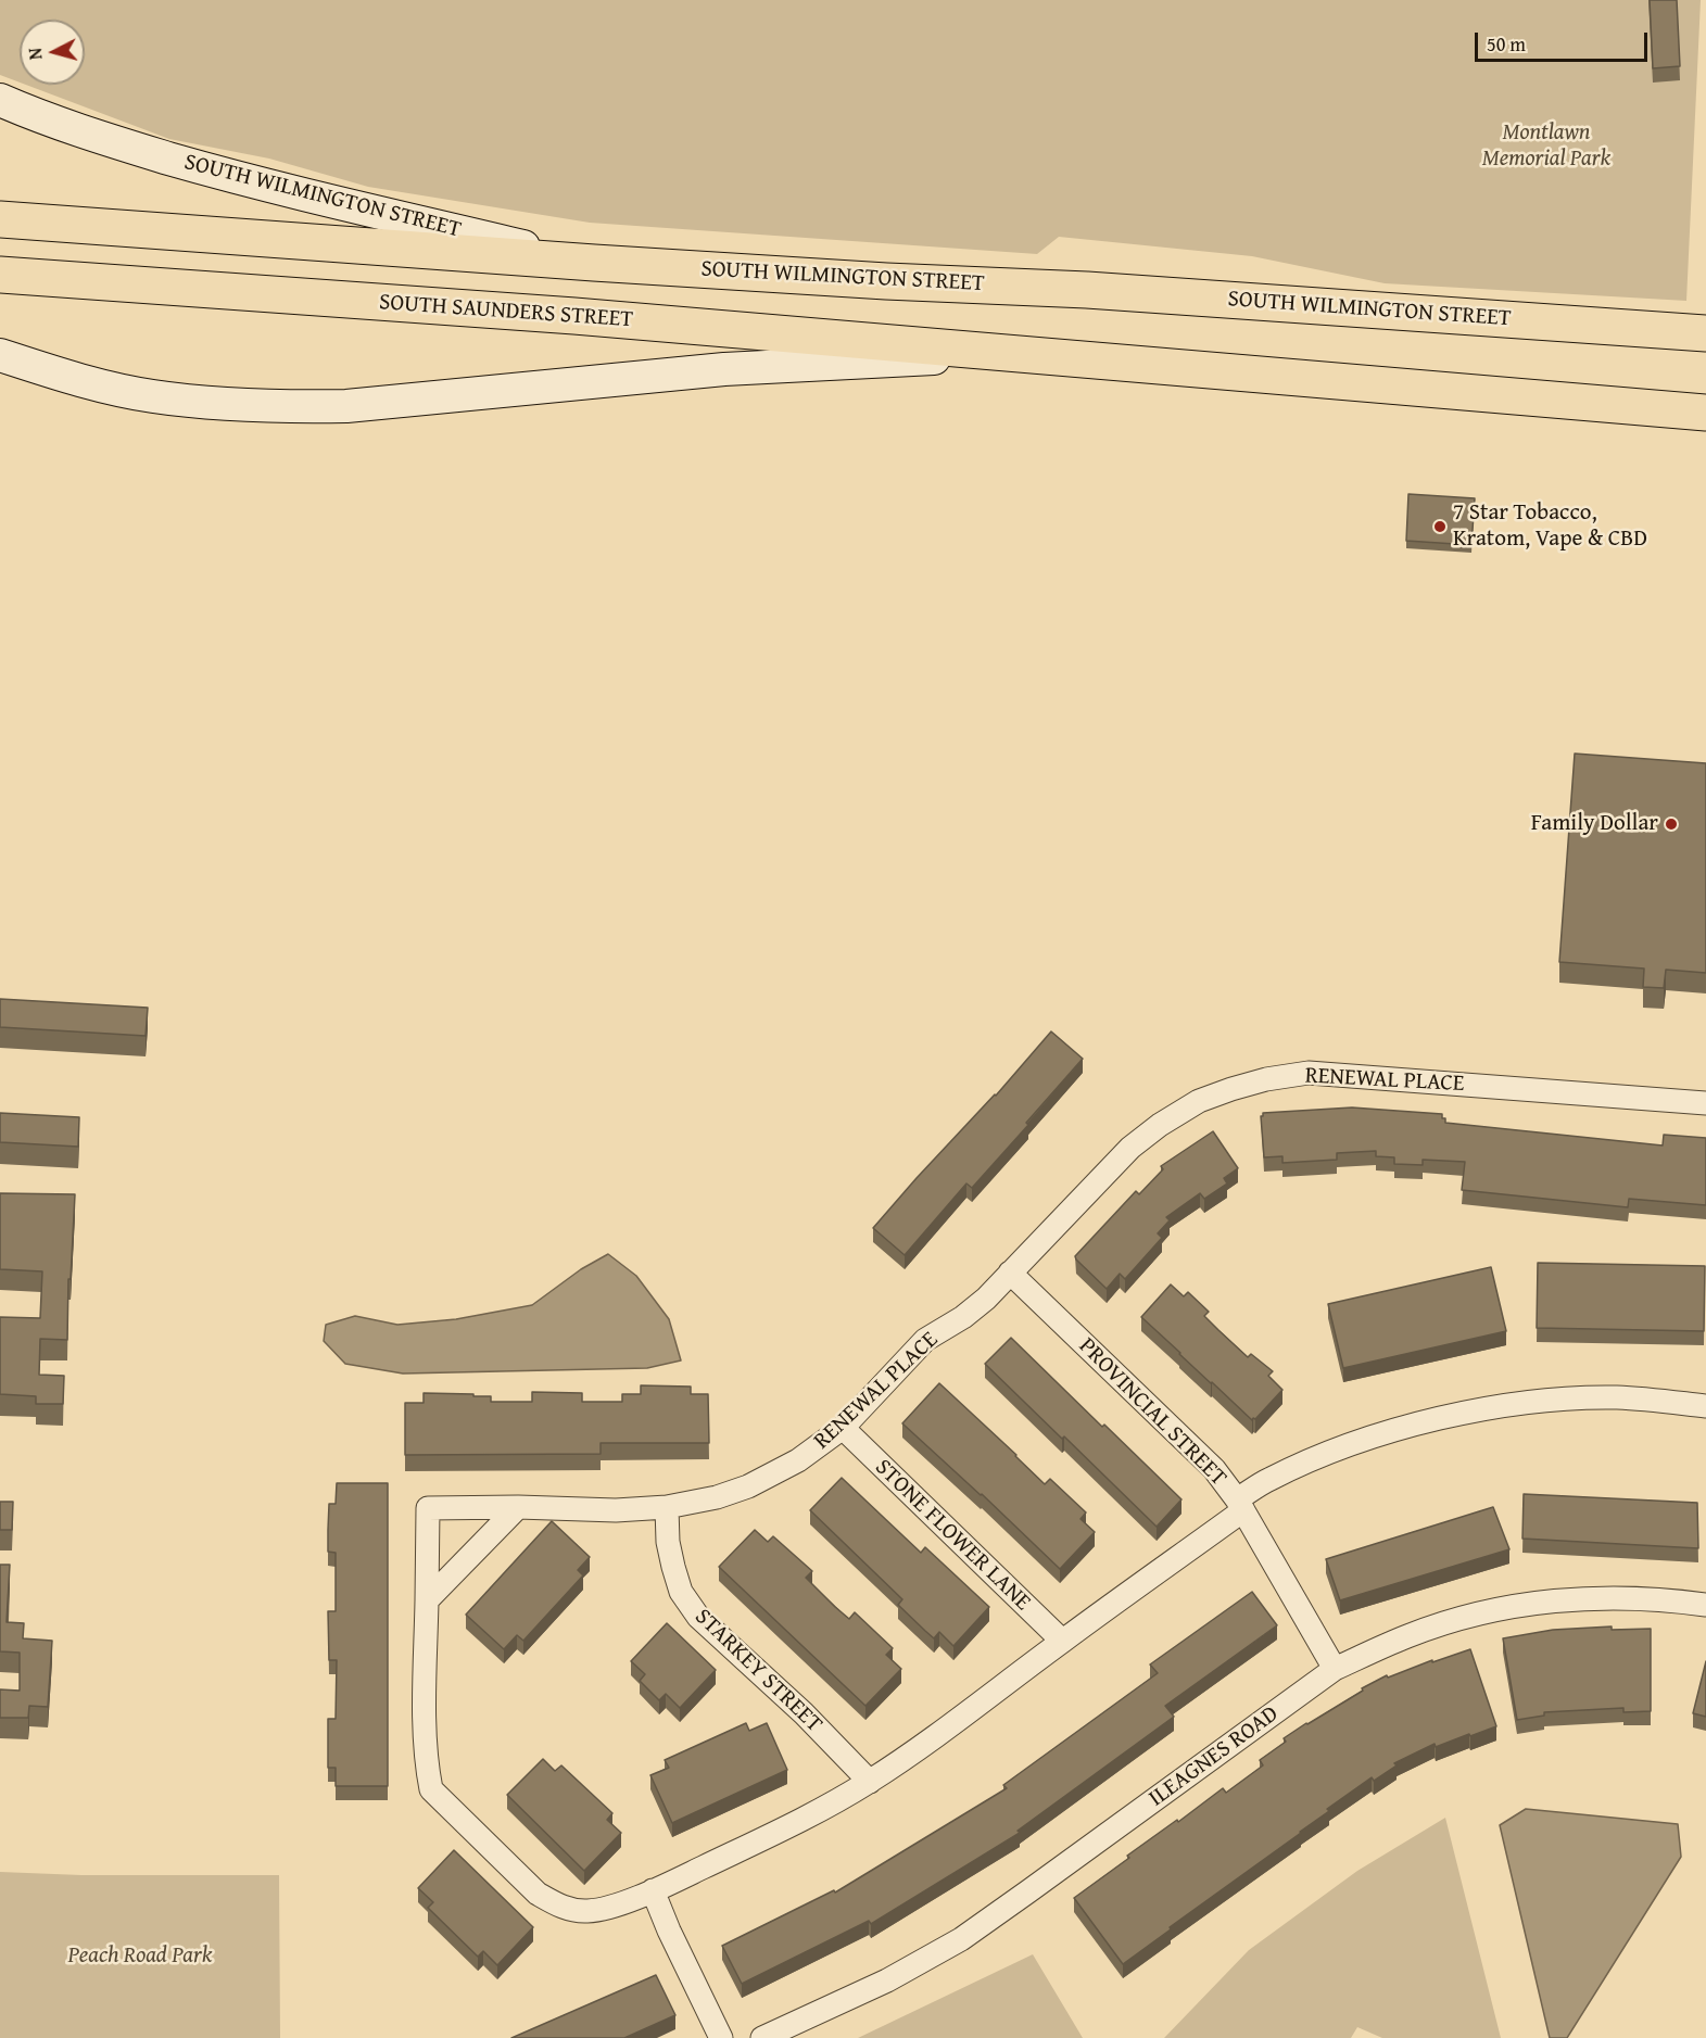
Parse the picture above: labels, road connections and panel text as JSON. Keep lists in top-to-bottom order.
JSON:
{
  "streets": {
    "highway": ["SOUTH WILMINGTON STREET", "SOUTH SAUNDERS STREET"],
    "street": [
      "RENEWAL PLACE",
      "PROVINCIAL STREET",
      "STONE FLOWER LANE",
      "STARKEY STREET",
      "ILEAGNES ROAD"
    ]
  },
  "crossings": [
    ["RENEWAL PLACE", "PROVINCIAL STREET"],
    ["RENEWAL PLACE", "STONE FLOWER LANE"],
    ["RENEWAL PLACE", "STARKEY STREET"],
    ["PROVINCIAL STREET", "ILEAGNES ROAD"]
  ],
  "parks": ["Montlawn Memorial Park", "Peach Road Park"],
  "places": ["7 Star Tobacco, Kratom, Vape & CBD", "Family Dollar"],
  "scale_bar": "50 m",
  "north": "left"
}
